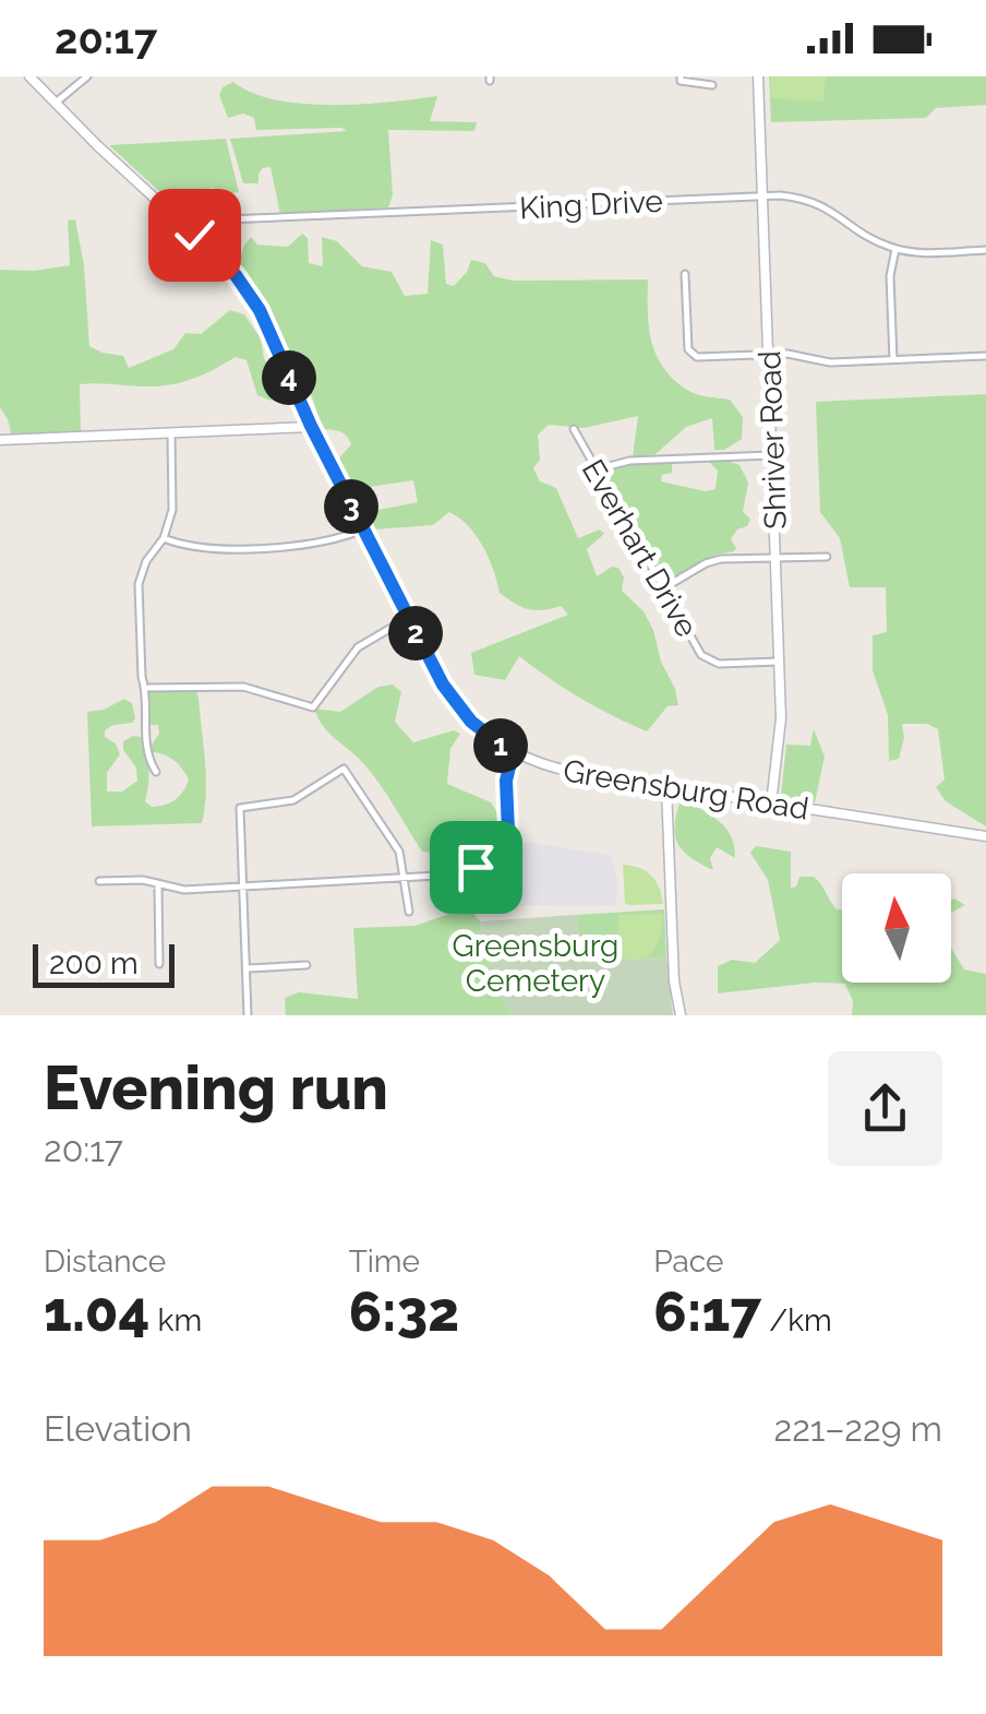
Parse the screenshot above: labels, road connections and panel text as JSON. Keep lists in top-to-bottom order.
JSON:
{
  "streets": {
    "main road": ["Shriver Road", "Greensburg Road"],
    "street": ["King Drive", "Everhart Drive"]
  },
  "crossings": [
    ["King Drive", "Shriver Road"],
    ["King Drive", "Greensburg Road"],
    ["Shriver Road", "Everhart Drive"],
    ["Shriver Road", "Greensburg Road"]
  ],
  "parks": ["Greensburg Cemetery"],
  "scale_bar": "200 m",
  "north": "top",
  "page": {
    "status": "20:17",
    "pins": [
      "4",
      "3",
      "2",
      "1"
    ],
    "scale": "200 m",
    "heading": ["Evening run", "20:17"],
    "stats": [
      ["Distance", "1.04 km"],
      ["Time", "6:32"],
      ["Pace", "6:17 /km"]
    ],
    "chart": ["Elevation", "221–229 m"]
  }
}
